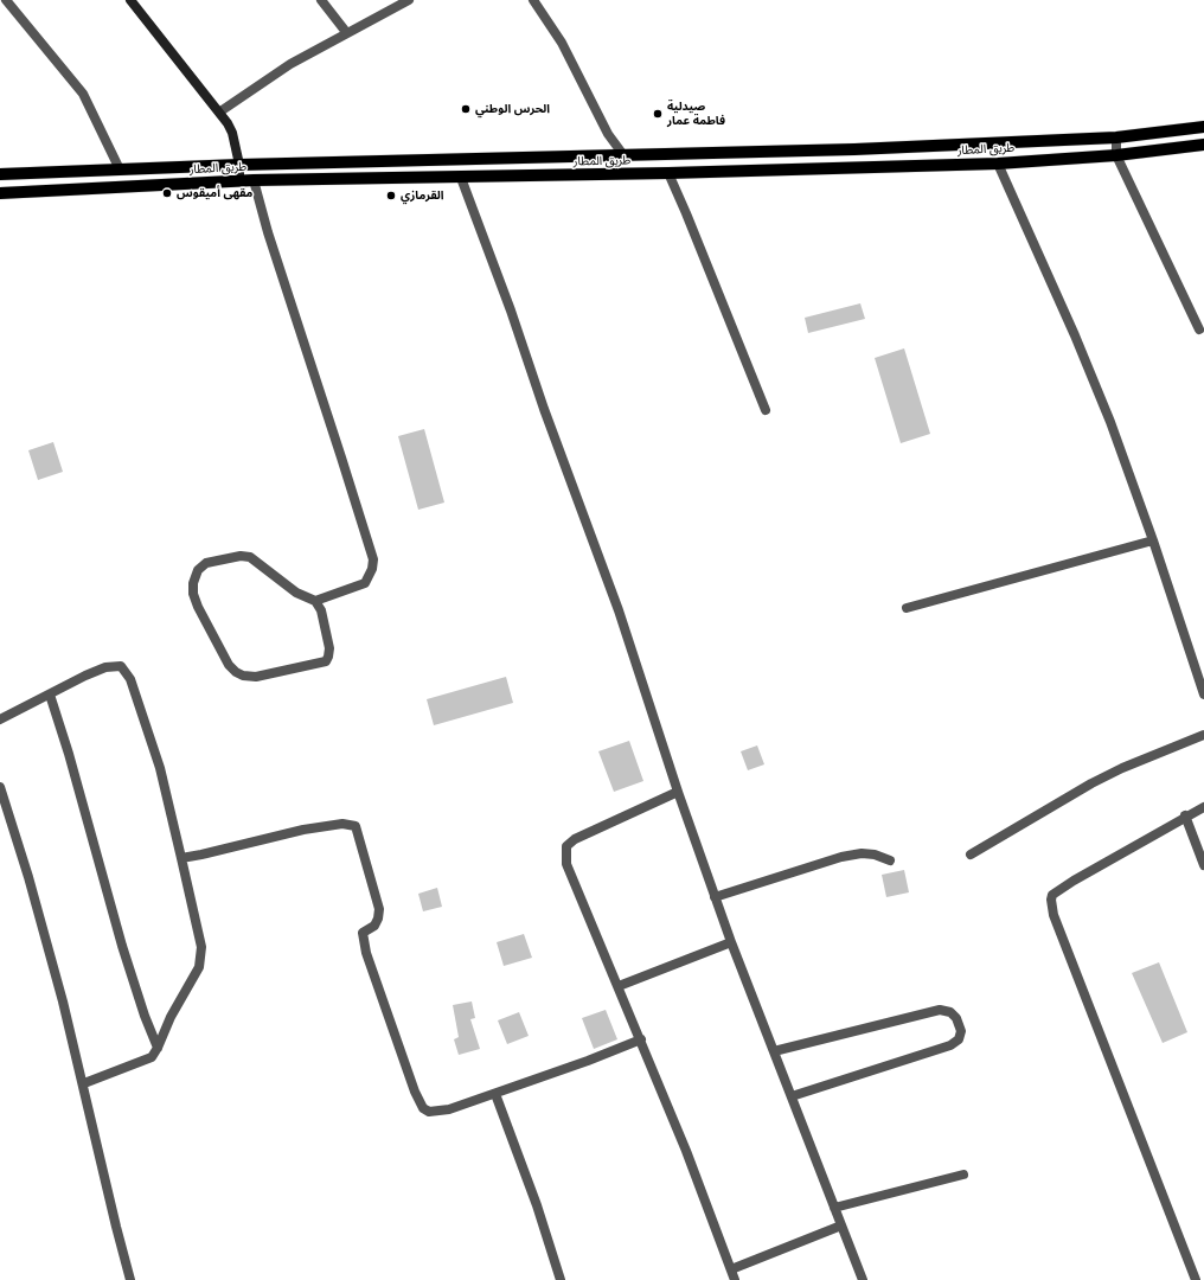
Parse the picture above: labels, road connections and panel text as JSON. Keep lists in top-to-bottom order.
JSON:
{
  "streets": {
    "main road": ["طريق المطار"]
  },
  "places": [
    "الحرس الوطني",
    "صيدلية فاطمة عمار",
    "مقهى أميقوس",
    "القرمازي"
  ]
}
